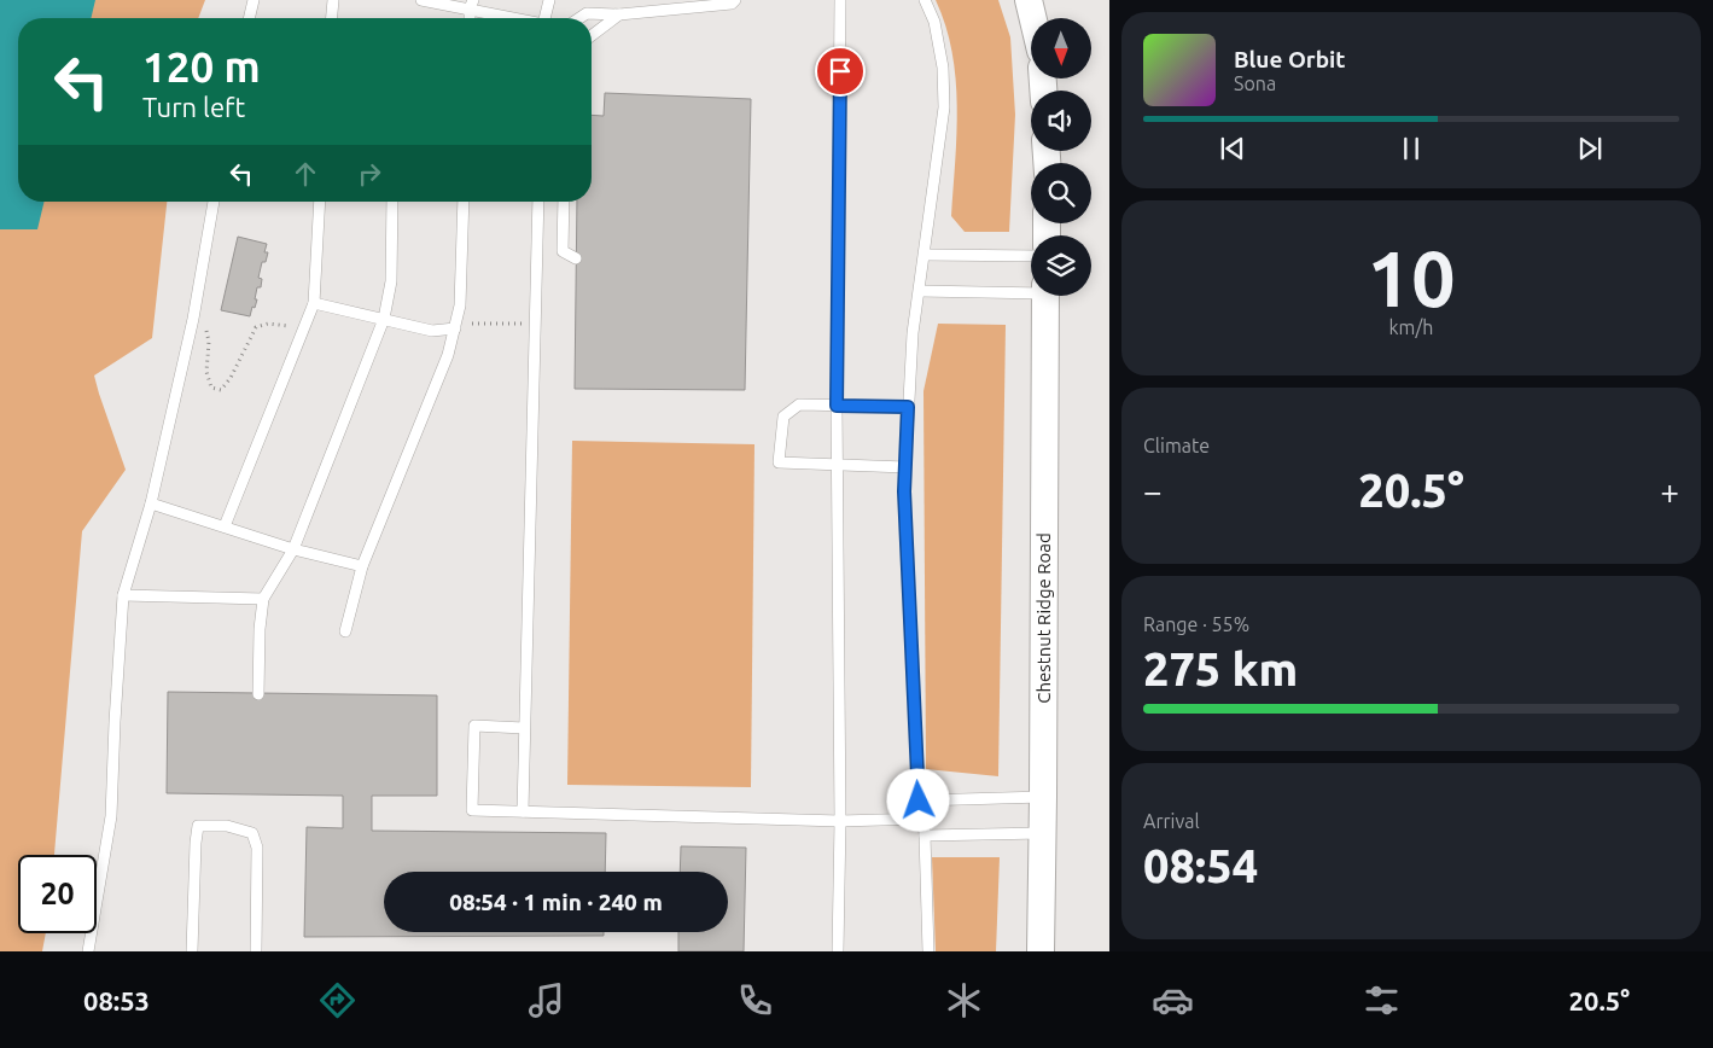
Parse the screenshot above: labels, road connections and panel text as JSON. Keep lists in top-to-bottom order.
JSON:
{
  "streets": {
    "street": ["Chestnut Ridge Road"]
  },
  "north": "bottom",
  "page": {
    "turn": ["120 m", "Turn left"],
    "song": ["Blue Orbit", "Sona"],
    "tile": [
      ["10", "km/h"],
      "Climate",
      ["Range · 55%", "275 km"],
      ["Arrival", "08:54"]
    ],
    "heat": ["−", "20.5°", "+"],
    "limit": "20",
    "trip": "08:54 · 1 min · 240 m",
    "tabs": ["08:53", "20.5°"]
  }
}
